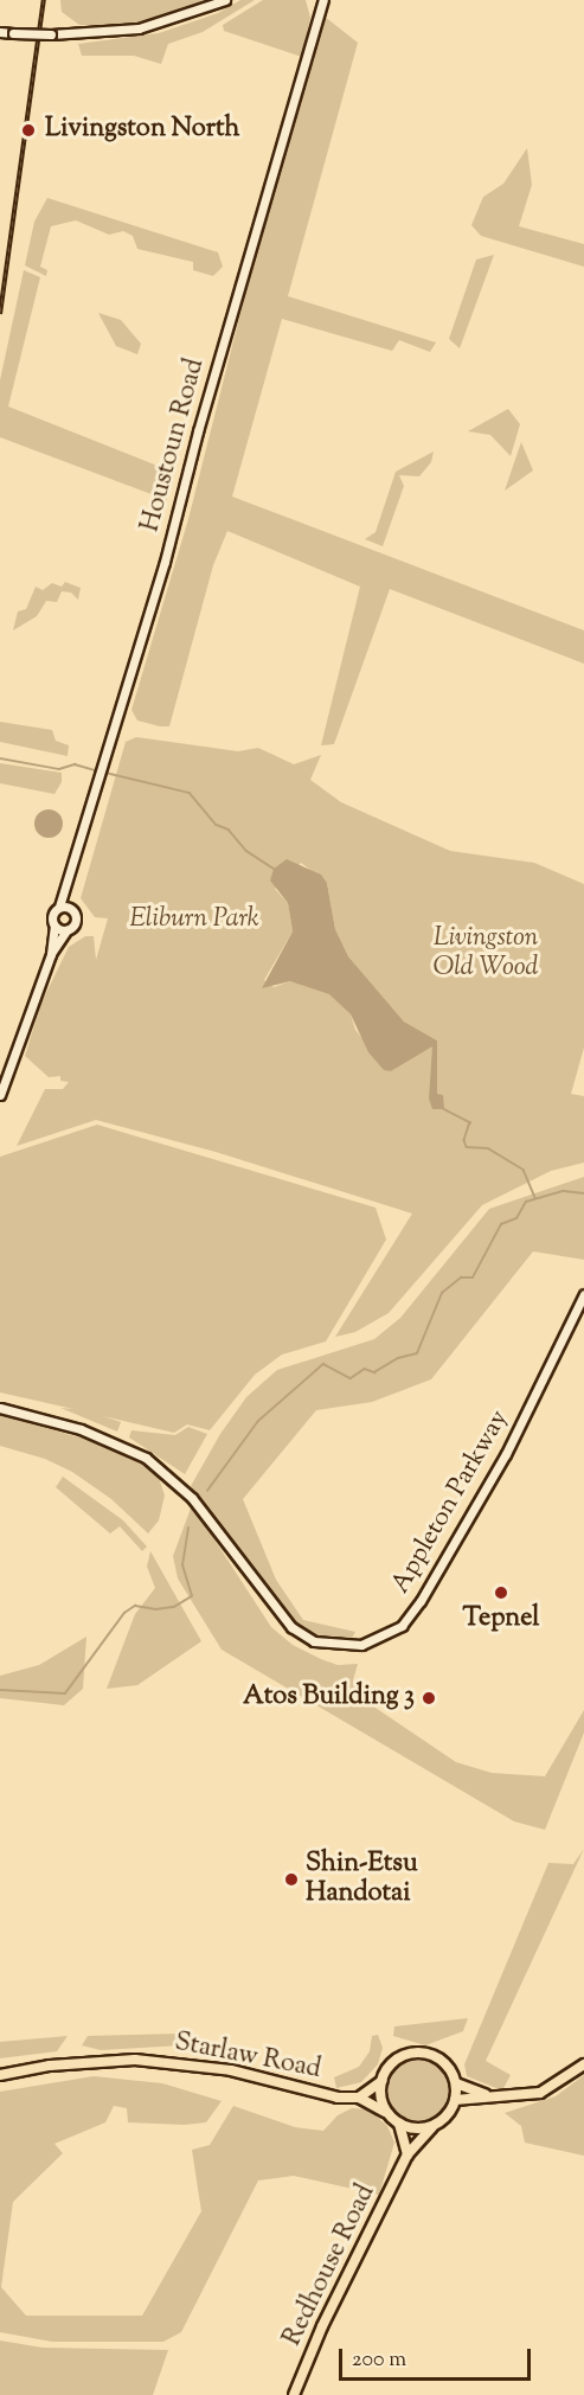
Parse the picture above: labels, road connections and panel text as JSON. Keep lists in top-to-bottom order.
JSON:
{
  "streets": {
    "main road": ["Starlaw Road", "Redhouse Road"],
    "street": ["Houstoun Road", "Appleton Parkway"]
  },
  "parks": ["Eliburn Park", "Livingston Old Wood"],
  "places": [
    "Livingston North",
    "Tepnel",
    "Atos Building 3",
    "Shin-Etsu Handotai"
  ],
  "scale_bar": "200 m"
}
